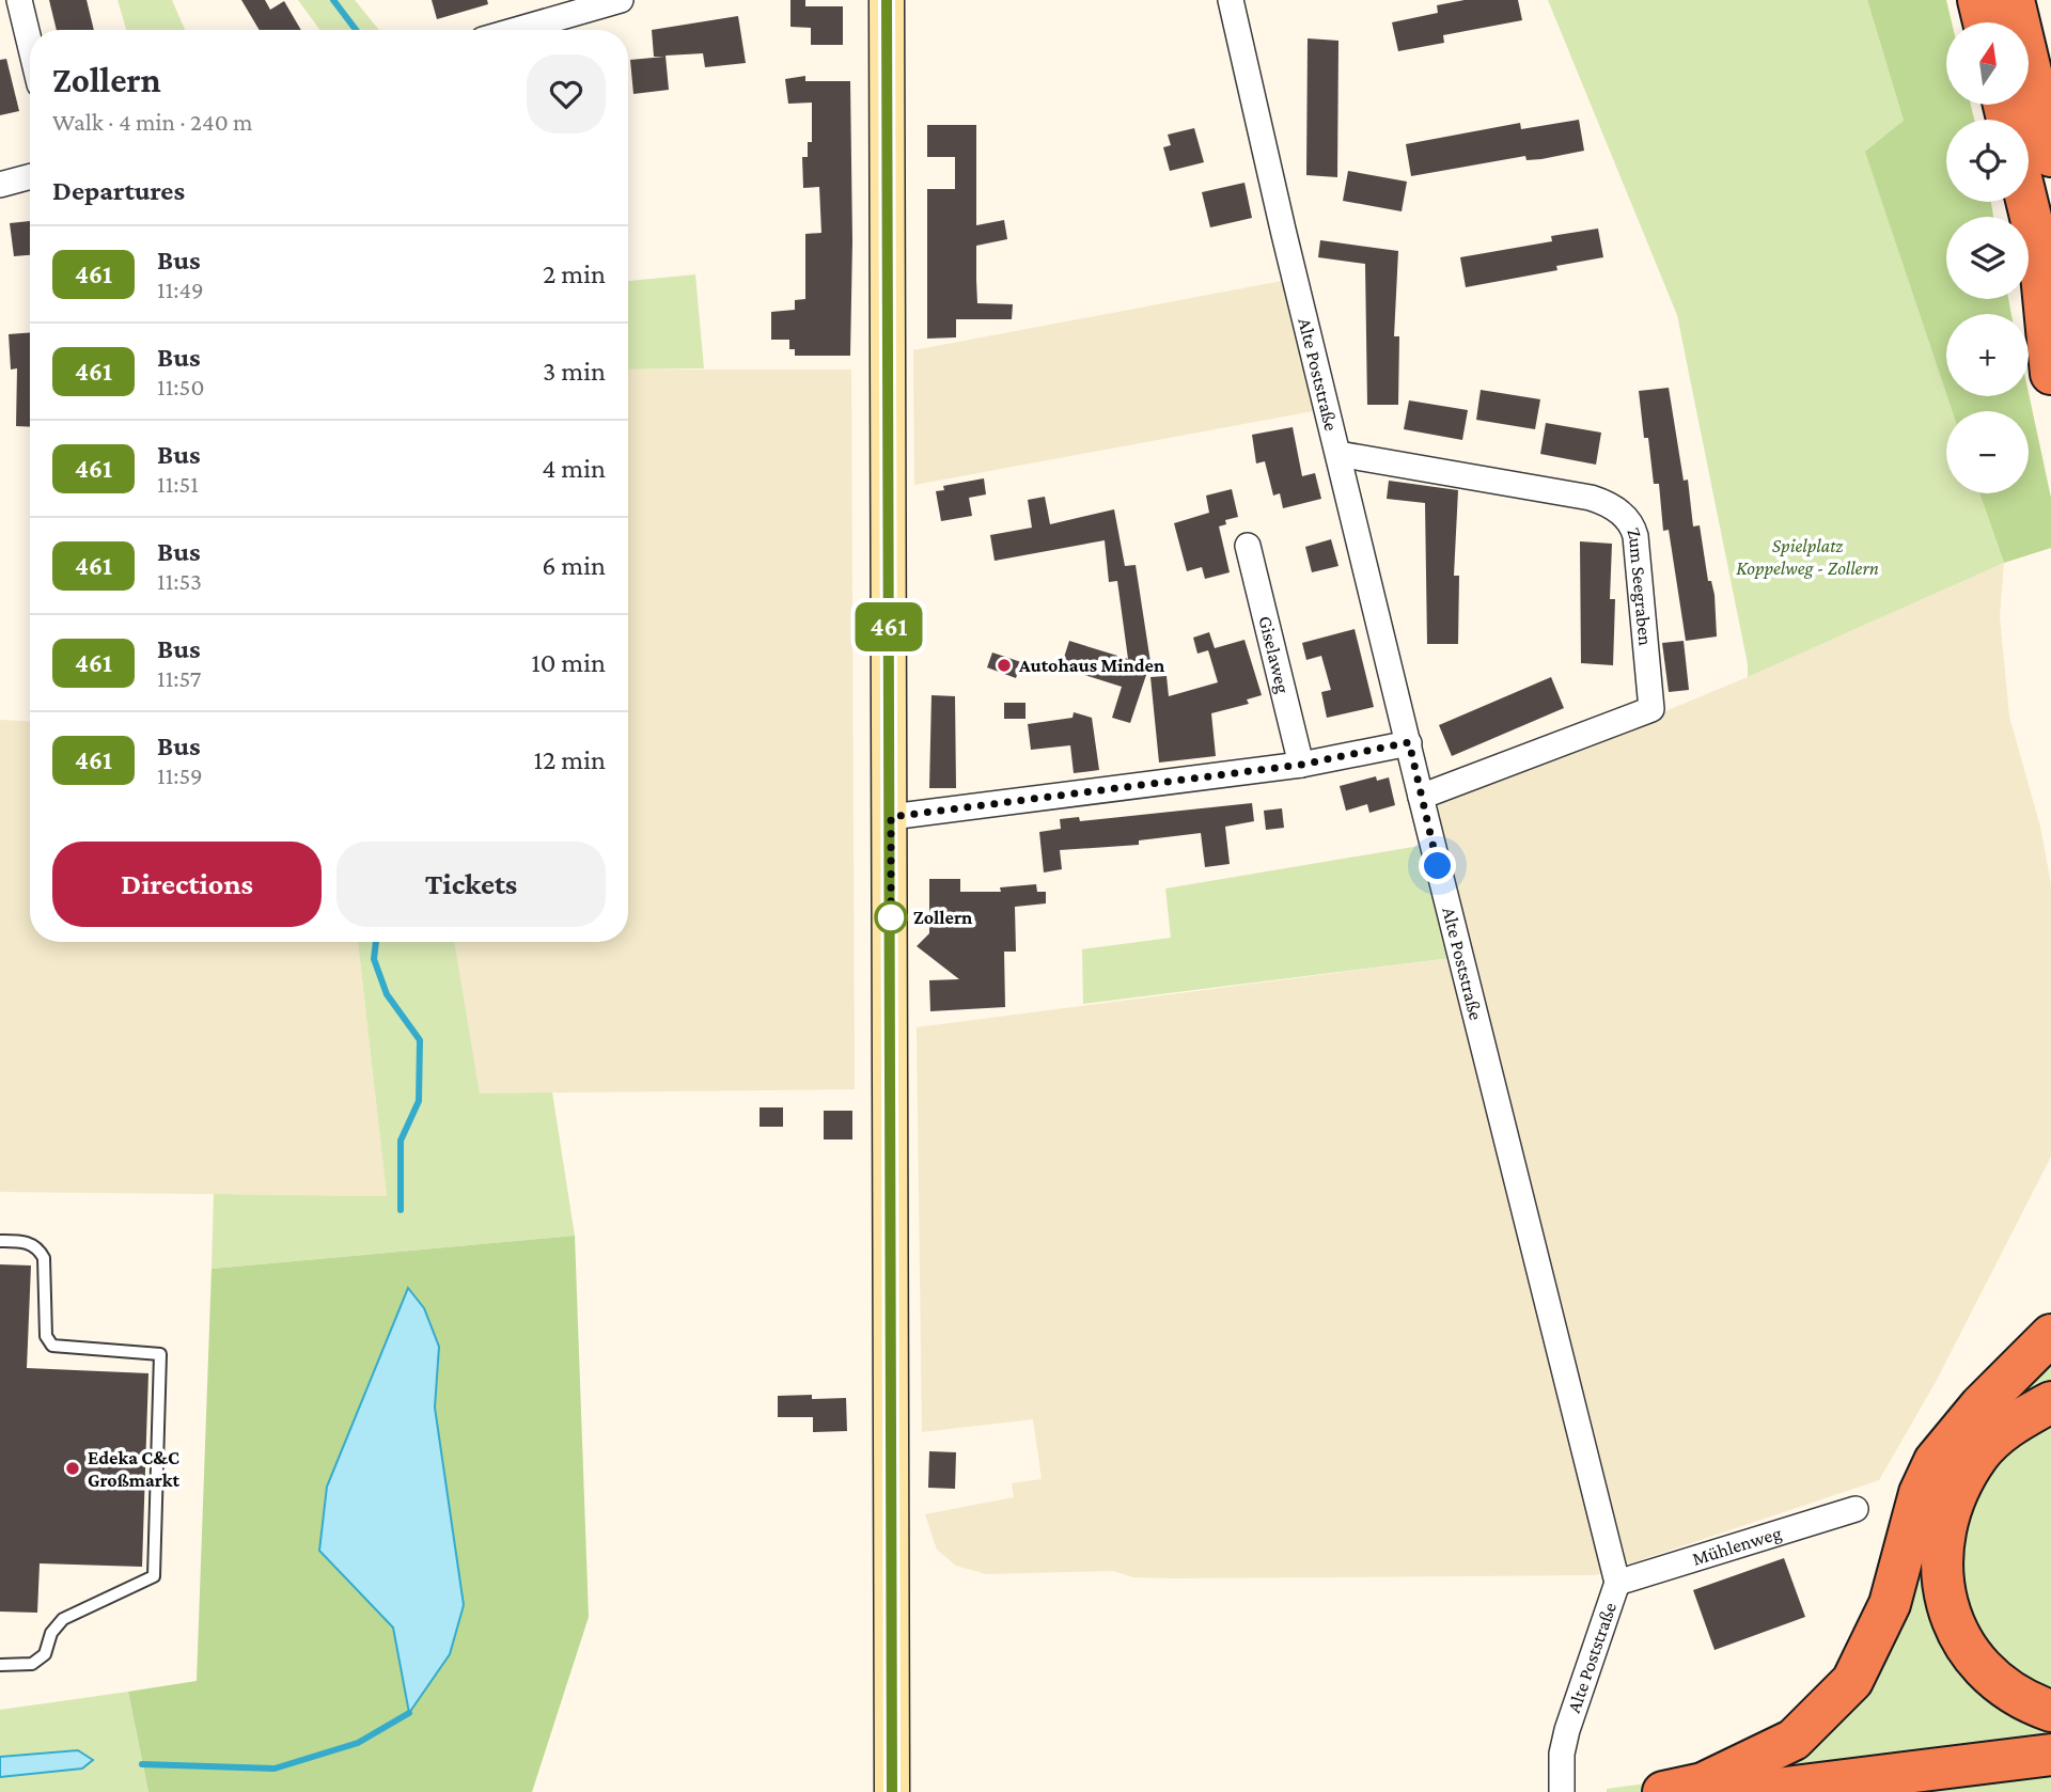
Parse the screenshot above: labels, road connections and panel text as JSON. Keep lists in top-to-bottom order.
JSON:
{
  "streets": {
    "street": [
      "Alte Poststraße",
      "Zum Seegraben",
      "Giselaweg",
      "Mühlenweg"
    ]
  },
  "crossings": [
    ["Alte Poststraße", "Zum Seegraben"],
    ["Alte Poststraße", "Mühlenweg"]
  ],
  "parks": ["Spielplatz Koppelweg - Zollern"],
  "places": ["Autohaus Minden", "Zollern", "Edeka C&C Großmarkt"],
  "lines": ["bus line 461"],
  "north": "top",
  "page": {
    "on_map": "461",
    "map_buttons": ["+", "−"],
    "heading": [
      ["Zollern", "Walk · 4 min · 240 m"],
      "Departures"
    ],
    "list": [
      {
        "mark": "461",
        "name": "Bus",
        "note": "11:49",
        "value": "2 min"
      },
      {
        "mark": "461",
        "name": "Bus",
        "note": "11:50",
        "value": "3 min"
      },
      {
        "mark": "461",
        "name": "Bus",
        "note": "11:51",
        "value": "4 min"
      },
      {
        "mark": "461",
        "name": "Bus",
        "note": "11:53",
        "value": "6 min"
      },
      {
        "mark": "461",
        "name": "Bus",
        "note": "11:57",
        "value": "10 min"
      },
      {
        "mark": "461",
        "name": "Bus",
        "note": "11:59",
        "value": "12 min"
      }
    ],
    "buttons": ["Directions", "Tickets"]
  }
}
